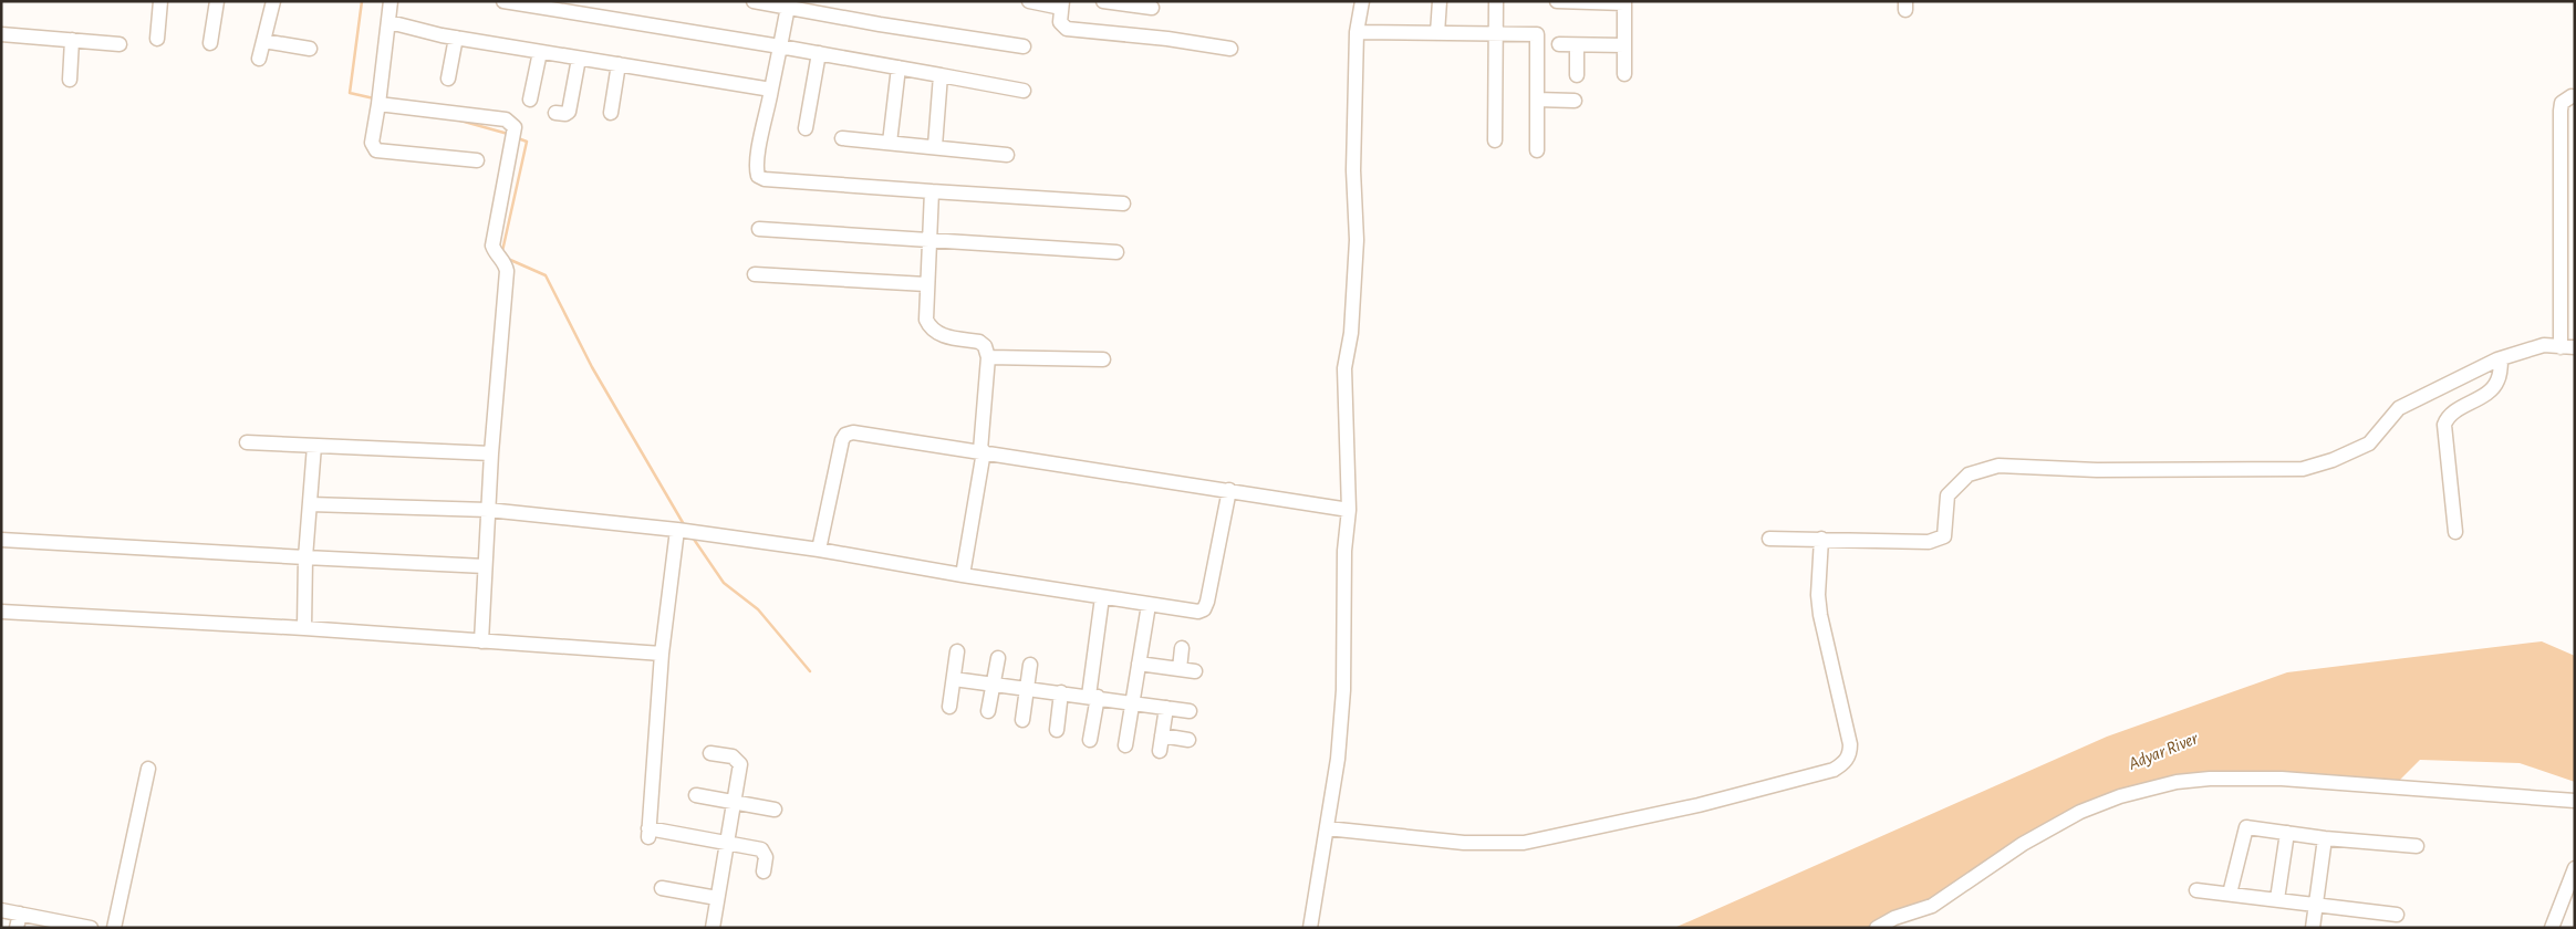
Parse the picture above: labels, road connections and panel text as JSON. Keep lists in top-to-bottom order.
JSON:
{
  "water": ["Adyar River"]
}
